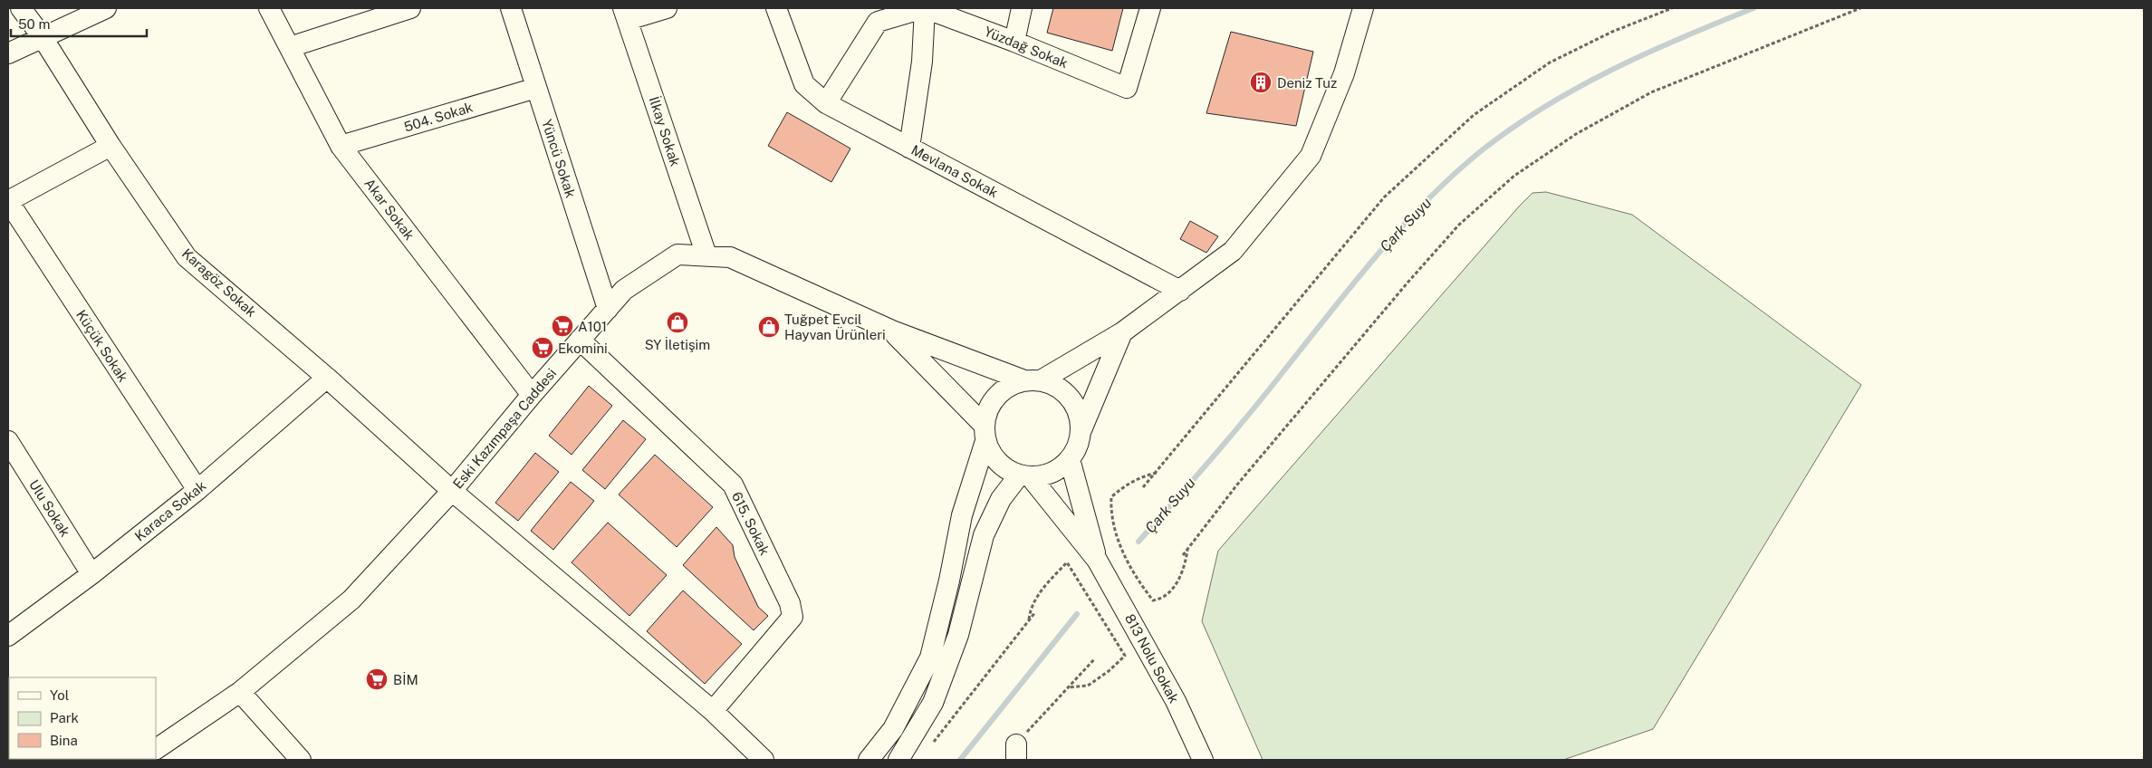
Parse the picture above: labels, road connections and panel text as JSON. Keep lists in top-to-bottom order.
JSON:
{
  "streets": {
    "street": [
      "Yüzdağ Sokak",
      "504. Sokak",
      "İlkay Sokak",
      "Yüncü Sokak",
      "Mevlana Sokak",
      "Akar Sokak",
      "Karagöz Sokak",
      "Küçük Sokak",
      "Eski Kazımpaşa Caddesi",
      "Ulu Sokak",
      "Karaca Sokak",
      "615. Sokak",
      "813 Nolu Sokak"
    ]
  },
  "crossings": [
    ["504. Sokak", "Yüncü Sokak"],
    ["504. Sokak", "Akar Sokak"],
    ["İlkay Sokak", "Eski Kazımpaşa Caddesi"],
    ["Yüncü Sokak", "Eski Kazımpaşa Caddesi"],
    ["Akar Sokak", "Eski Kazımpaşa Caddesi"],
    ["Karagöz Sokak", "Eski Kazımpaşa Caddesi"],
    ["Karagöz Sokak", "Karaca Sokak"],
    ["Küçük Sokak", "Karaca Sokak"],
    ["Eski Kazımpaşa Caddesi", "615. Sokak"],
    ["Ulu Sokak", "Karaca Sokak"]
  ],
  "water": ["Çark Suyu"],
  "places": {
    "building": ["Deniz Tuz"],
    "shop": ["SY İletişim", "Tuğpet Evcil Hayvan Ürünleri"],
    "supermarket": ["A101", "Ekomini", "BİM"]
  },
  "legend": ["Yol", "Park", "Bina"],
  "scale_bar": "50 m"
}
